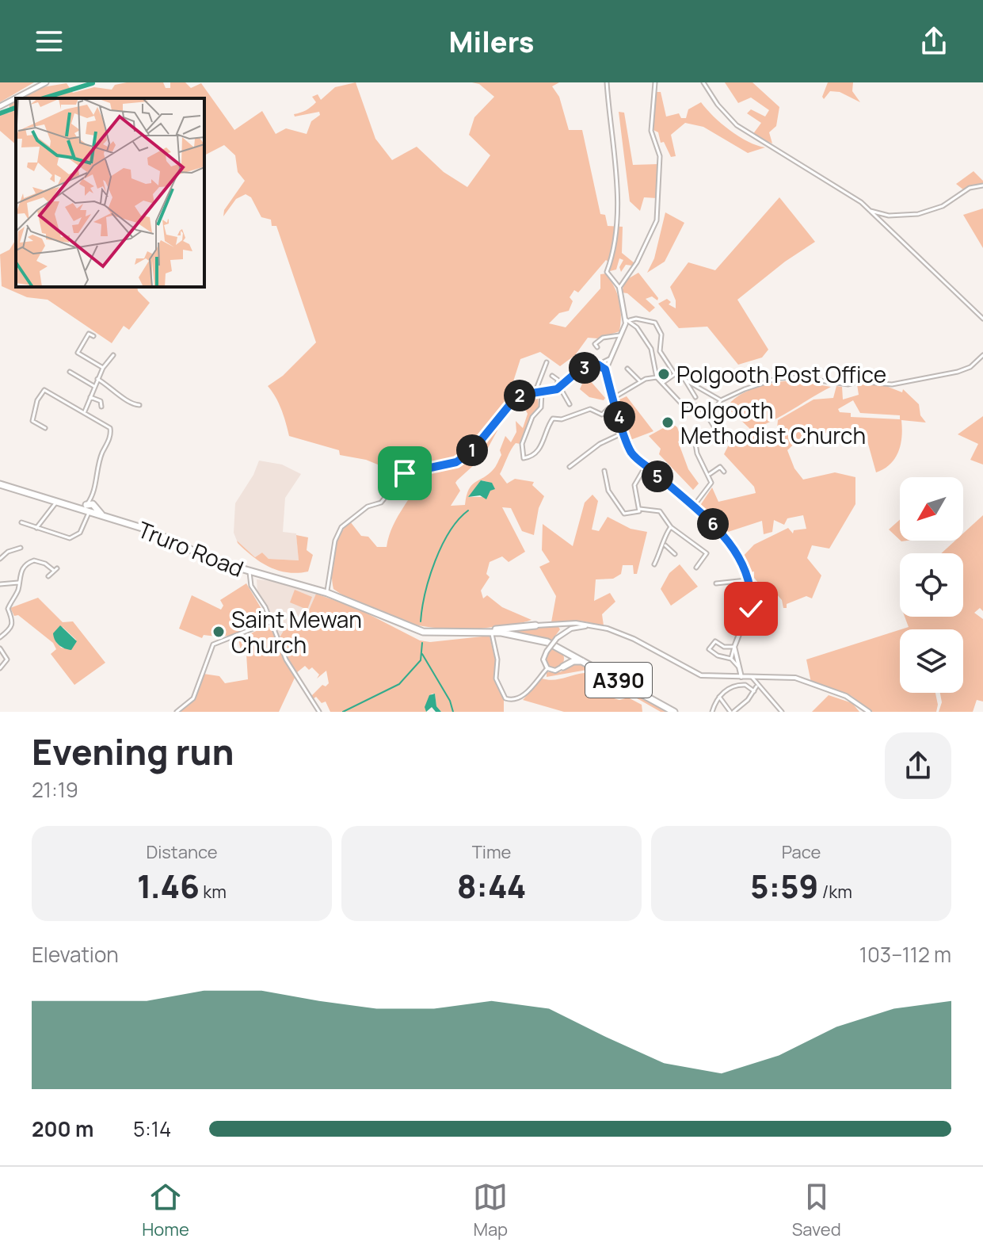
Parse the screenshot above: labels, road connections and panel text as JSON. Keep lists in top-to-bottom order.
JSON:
{
  "streets": {
    "highway": ["Truro Road", "A390"]
  },
  "crossings": [
    ["Truro Road", "A390"]
  ],
  "places": ["Polgooth Post Office", "Polgooth Methodist Church", "Saint Mewan Church"],
  "north": "bottom left",
  "page": {
    "header": "Milers",
    "pins": [
      "3",
      "2",
      "4",
      "1",
      "5",
      "6"
    ],
    "heading": ["Evening run", "21:19"],
    "stats": [
      ["Distance", "1.46 km"],
      ["Time", "8:44"],
      ["Pace", "5:59 /km"]
    ],
    "chart": ["Elevation", "103–112 m"],
    "list": [
      {
        "name": "200 m",
        "note": "5:14"
      }
    ],
    "tabs": ["Home", "Map", "Saved"]
  }
}
